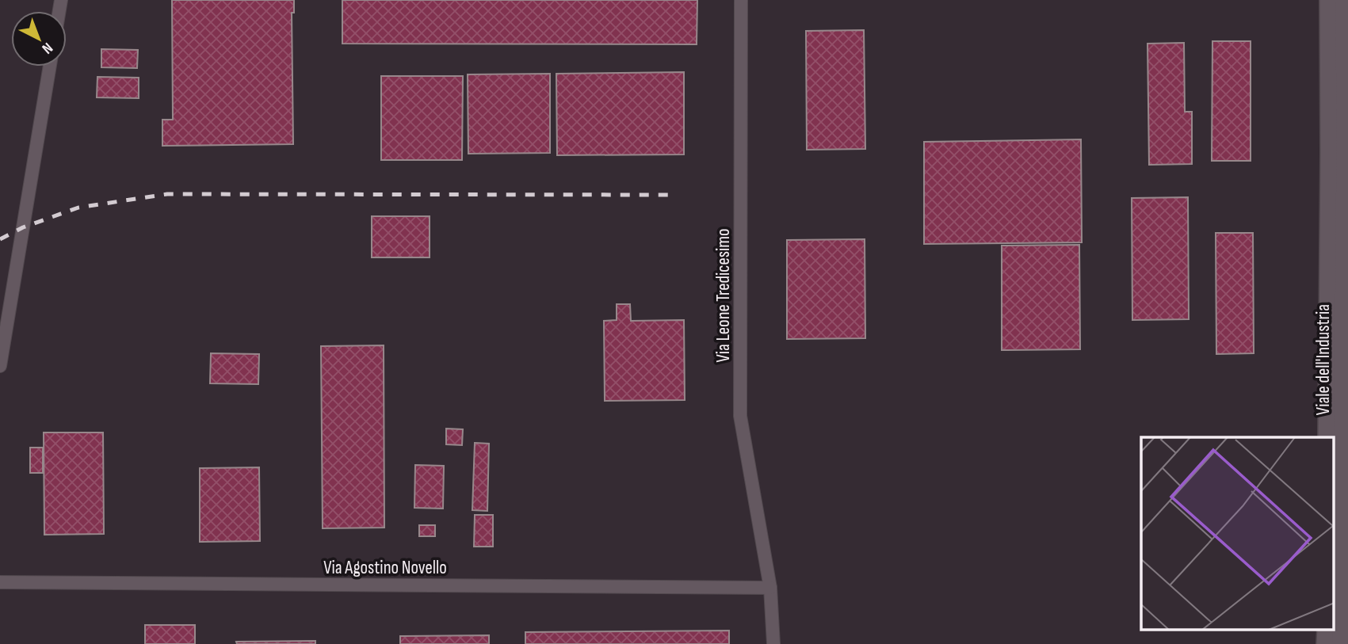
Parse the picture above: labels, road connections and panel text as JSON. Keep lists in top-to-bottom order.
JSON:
{
  "streets": {
    "main road": ["Viale dell'Industria"],
    "street": ["Via Leone Tredicesimo", "Via Agostino Novello"]
  },
  "crossings": [
    ["Via Leone Tredicesimo", "Via Agostino Novello"]
  ],
  "north": "bottom right"
}
